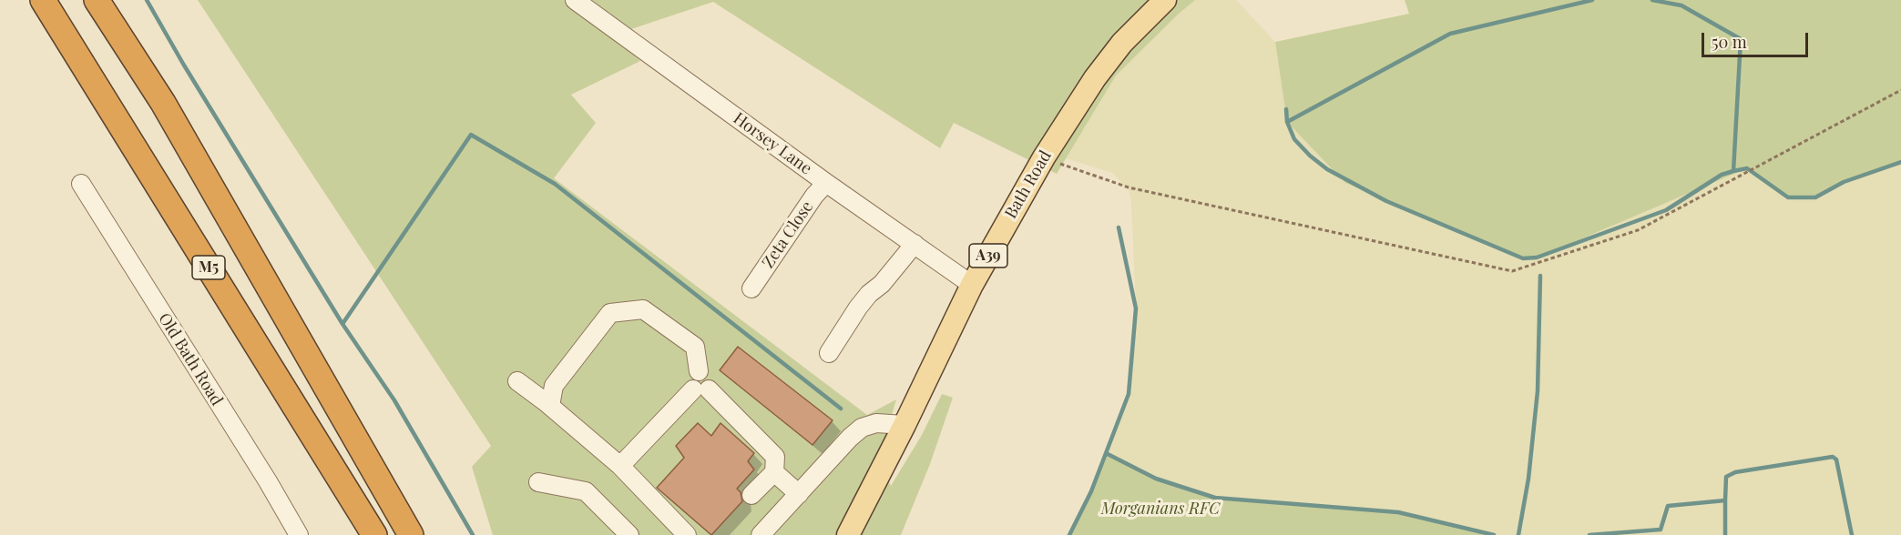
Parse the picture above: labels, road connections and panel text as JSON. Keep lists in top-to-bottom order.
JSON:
{
  "streets": {
    "highway": ["M5"],
    "main road": ["Bath Road", "A39"],
    "street": ["Horsey Lane", "Zeta Close", "Old Bath Road"]
  },
  "crossings": [
    ["Horsey Lane", "Bath Road"],
    ["Horsey Lane", "Zeta Close"]
  ],
  "parks": ["Morganians RFC"],
  "scale_bar": "50 m"
}
